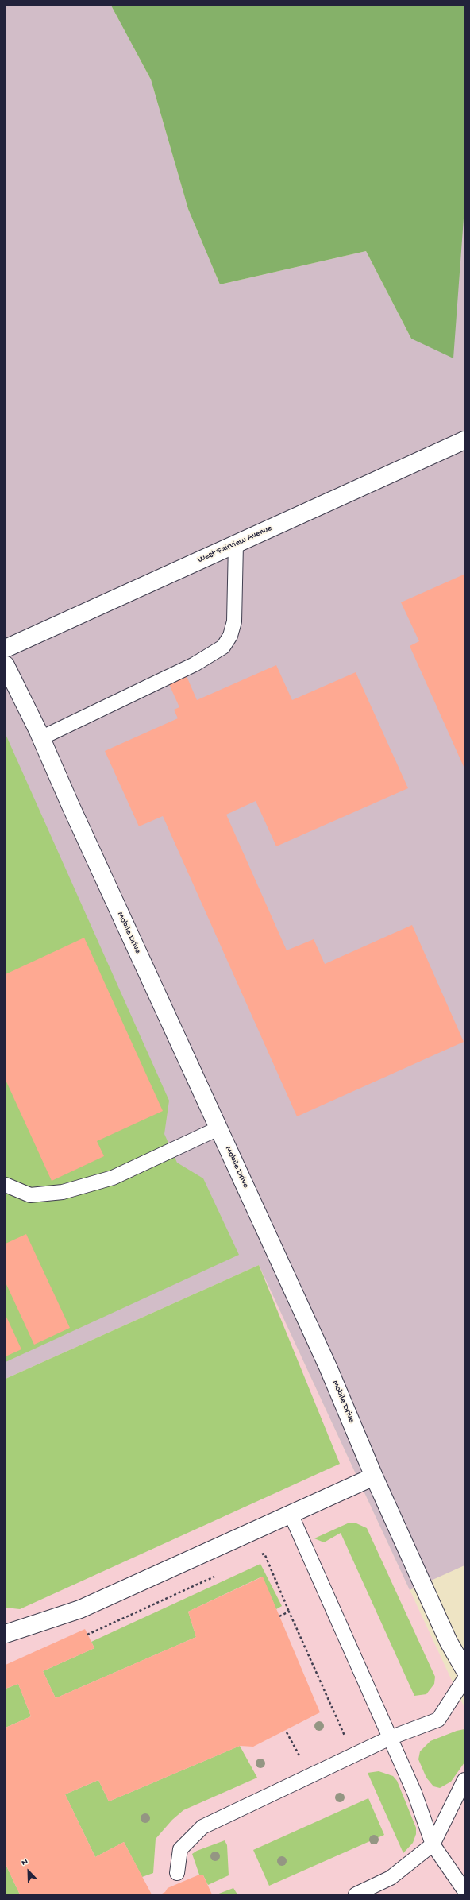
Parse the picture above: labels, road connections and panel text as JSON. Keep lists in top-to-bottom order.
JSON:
{
  "streets": {
    "street": ["West Fairview Avenue", "Mobile Drive"]
  },
  "north": "top left"
}
